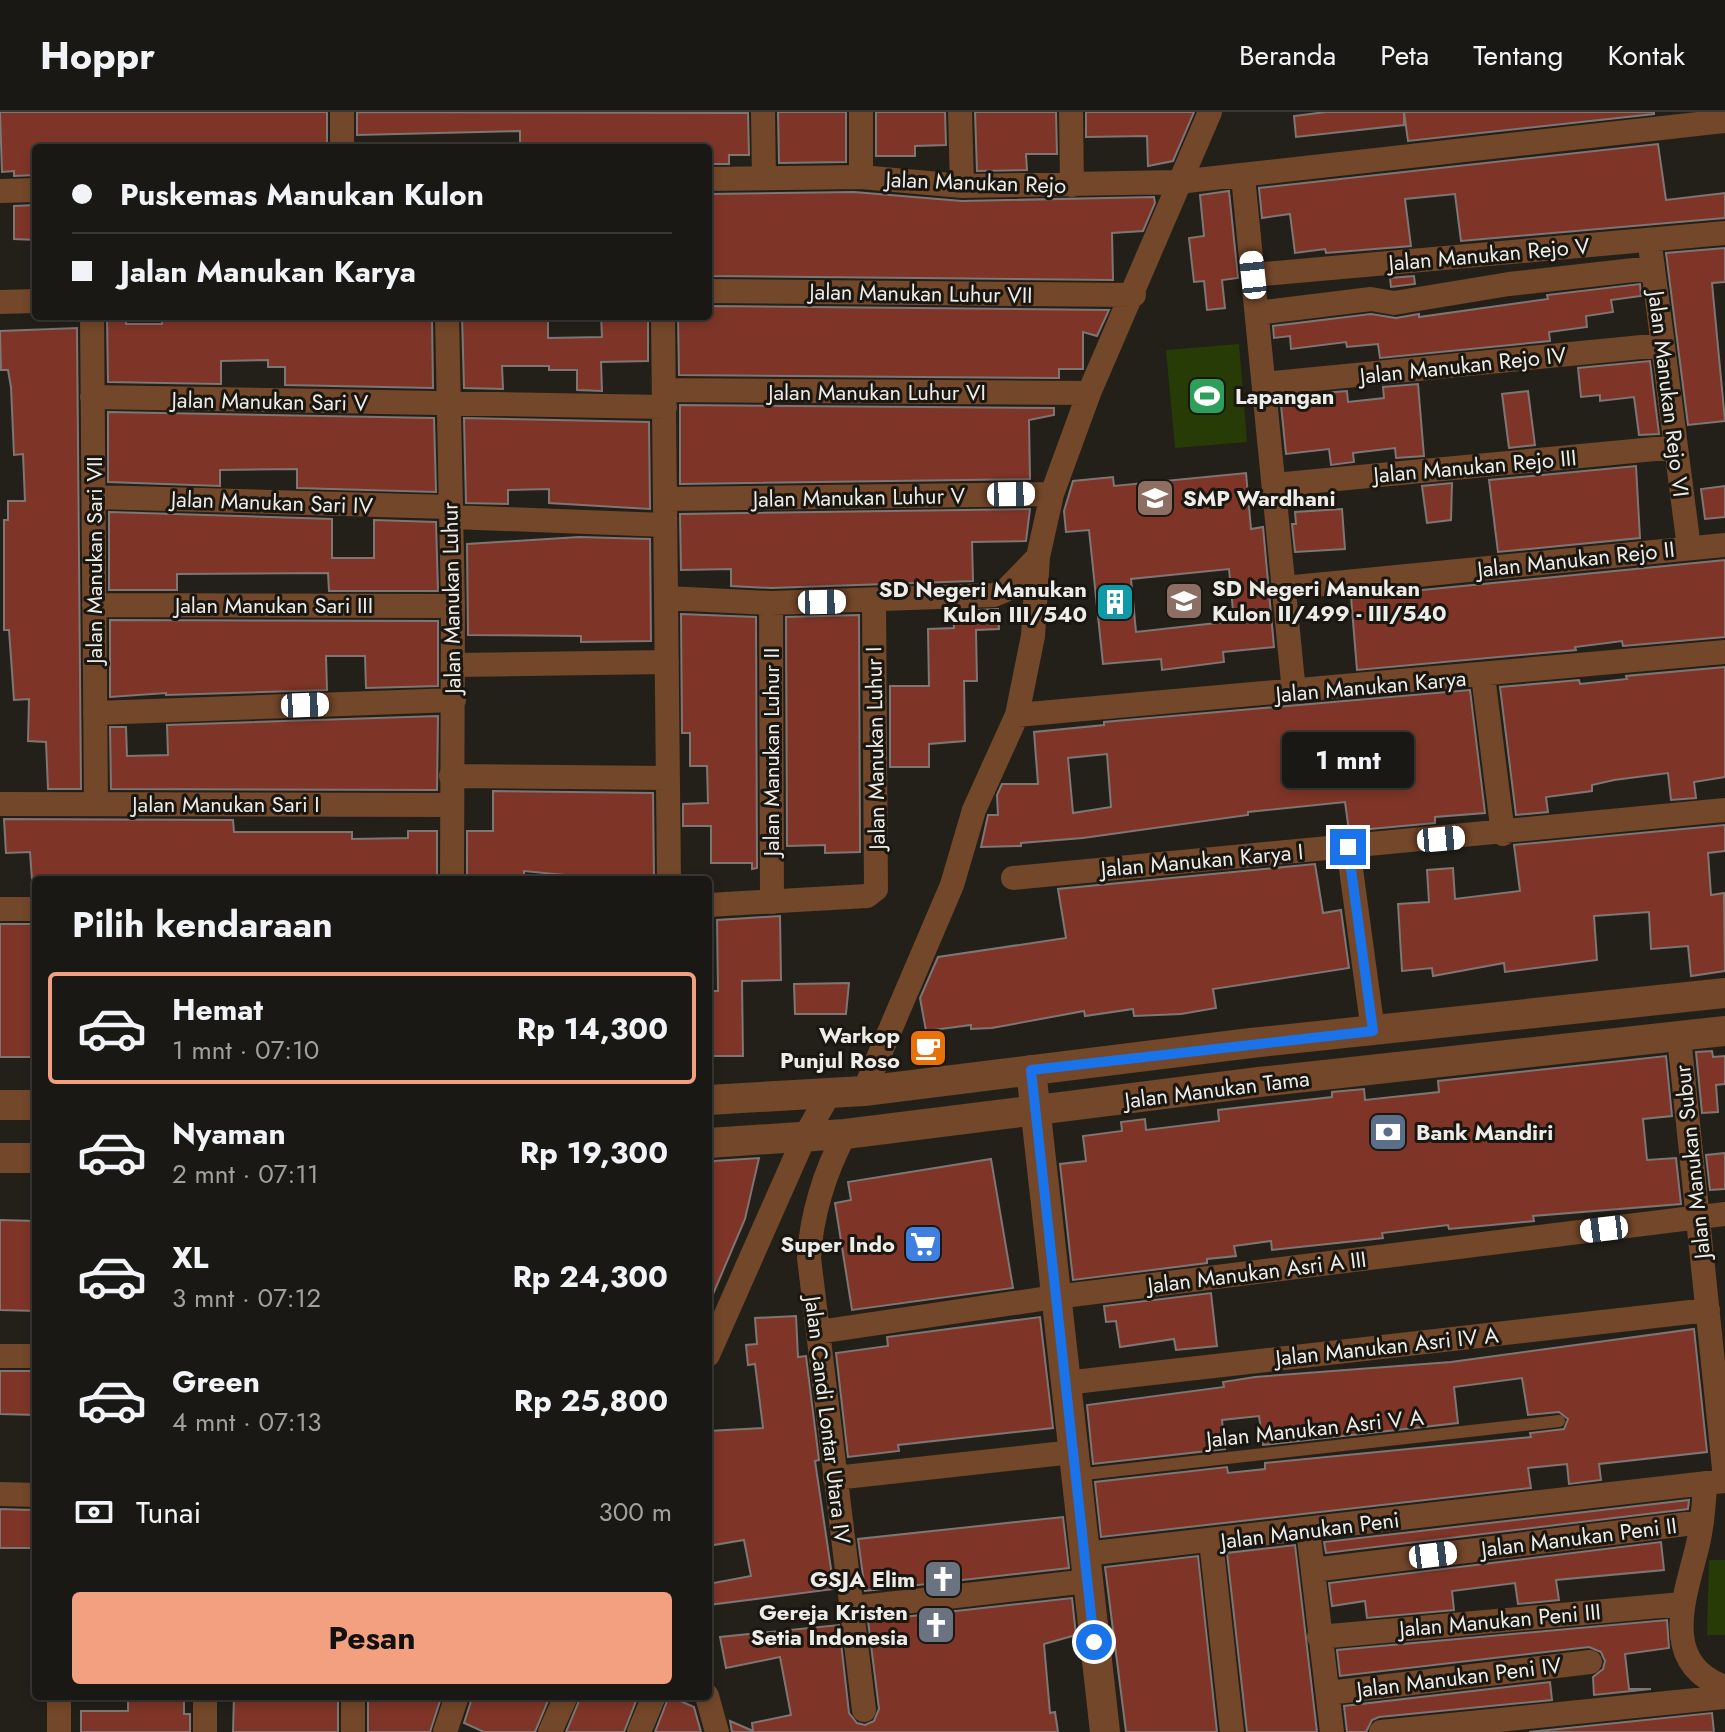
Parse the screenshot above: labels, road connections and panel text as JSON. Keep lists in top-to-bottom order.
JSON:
{
  "streets": {
    "street": [
      "Jalan Manukan Rejo",
      "Jalan Manukan Rejo V",
      "Jalan Manukan Luhur VII",
      "Jalan Manukan Rejo IV",
      "Jalan Manukan Luhur VI",
      "Jalan Manukan Rejo VI",
      "Jalan Manukan Sari V",
      "Jalan Manukan Rejo III",
      "Jalan Manukan Luhur V",
      "Jalan Manukan Sari IV",
      "Jalan Manukan Rejo II",
      "Jalan Manukan Sari VII",
      "Jalan Manukan Luhur",
      "Jalan Manukan Sari III",
      "Jalan Manukan Karya",
      "Jalan Manukan Luhur I",
      "Jalan Manukan Luhur II",
      "Jalan Manukan Sari I",
      "Jalan Manukan Karya I",
      "Jalan Manukan Tama",
      "Jalan Manukan Subur",
      "Jalan Manukan Asri A III",
      "Jalan Manukan Asri IV A",
      "Jalan Candi Lontar Utara IV",
      "Jalan Manukan Peni",
      "Jalan Manukan Peni II",
      "Jalan Manukan Peni III",
      "Jalan Manukan Peni IV"
    ],
    "lane": ["Jalan Manukan Asri V A"]
  },
  "crossings": [
    ["Jalan Manukan Rejo V", "Jalan Manukan Rejo VI"],
    ["Jalan Manukan Rejo IV", "Jalan Manukan Rejo VI"],
    ["Jalan Manukan Luhur VI", "Jalan Manukan Sari V"],
    ["Jalan Manukan Luhur VI", "Jalan Manukan Luhur"],
    ["Jalan Manukan Rejo VI", "Jalan Manukan Rejo III"],
    ["Jalan Manukan Rejo VI", "Jalan Manukan Rejo II"],
    ["Jalan Manukan Sari V", "Jalan Manukan Sari VII"],
    ["Jalan Manukan Sari V", "Jalan Manukan Luhur"],
    ["Jalan Manukan Sari IV", "Jalan Manukan Sari VII"],
    ["Jalan Manukan Sari IV", "Jalan Manukan Luhur"],
    ["Jalan Manukan Sari VII", "Jalan Manukan Sari III"],
    ["Jalan Manukan Sari VII", "Jalan Manukan Sari I"],
    ["Jalan Manukan Luhur", "Jalan Manukan Sari III"],
    ["Jalan Manukan Luhur", "Jalan Manukan Sari I"],
    ["Jalan Manukan Luhur I", "Jalan Manukan Luhur II"],
    ["Jalan Manukan Tama", "Jalan Manukan Subur"],
    ["Jalan Manukan Tama", "Jalan Candi Lontar Utara IV"],
    ["Jalan Manukan Subur", "Jalan Manukan Asri A III"],
    ["Jalan Manukan Subur", "Jalan Manukan Asri IV A"],
    ["Jalan Manukan Subur", "Jalan Manukan Peni"],
    ["Jalan Manukan Subur", "Jalan Manukan Peni II"],
    ["Jalan Manukan Subur", "Jalan Manukan Peni III"],
    ["Jalan Manukan Asri A III", "Jalan Candi Lontar Utara IV"],
    ["Jalan Candi Lontar Utara IV", "Jalan Manukan Peni"]
  ],
  "places": {
    "sports": ["Lapangan"],
    "school or university": ["SMP Wardhani", "SD Negeri Manukan Kulon II/499 - III/540"],
    "building": ["SD Negeri Manukan Kulon III/540"],
    "cafe": ["Warkop Punjul Roso"],
    "bank": ["Bank Mandiri"],
    "supermarket": ["Super Indo"],
    "church": ["GSJA Elim", "Gereja Kristen Setia Indonesia"]
  },
  "page": {
    "header": "Hoppr",
    "nav": [
      "Beranda",
      "Peta",
      "Tentang",
      "Kontak"
    ],
    "banner": ["Puskemas Manukan Kulon", "Jalan Manukan Karya"],
    "bubble": "1 mnt",
    "heading": "Pilih kendaraan",
    "list": [
      {
        "name": "Hemat",
        "note": "1 mnt · 07:10",
        "value": "Rp 14,300"
      },
      {
        "name": "Nyaman",
        "note": "2 mnt · 07:11",
        "value": "Rp 19,300"
      },
      {
        "name": "XL",
        "note": "3 mnt · 07:12",
        "value": "Rp 24,300"
      },
      {
        "name": "Green",
        "note": "4 mnt · 07:13",
        "value": "Rp 25,800"
      }
    ],
    "pay": ["Tunai", "300 m"],
    "buttons": "Pesan"
  }
}
